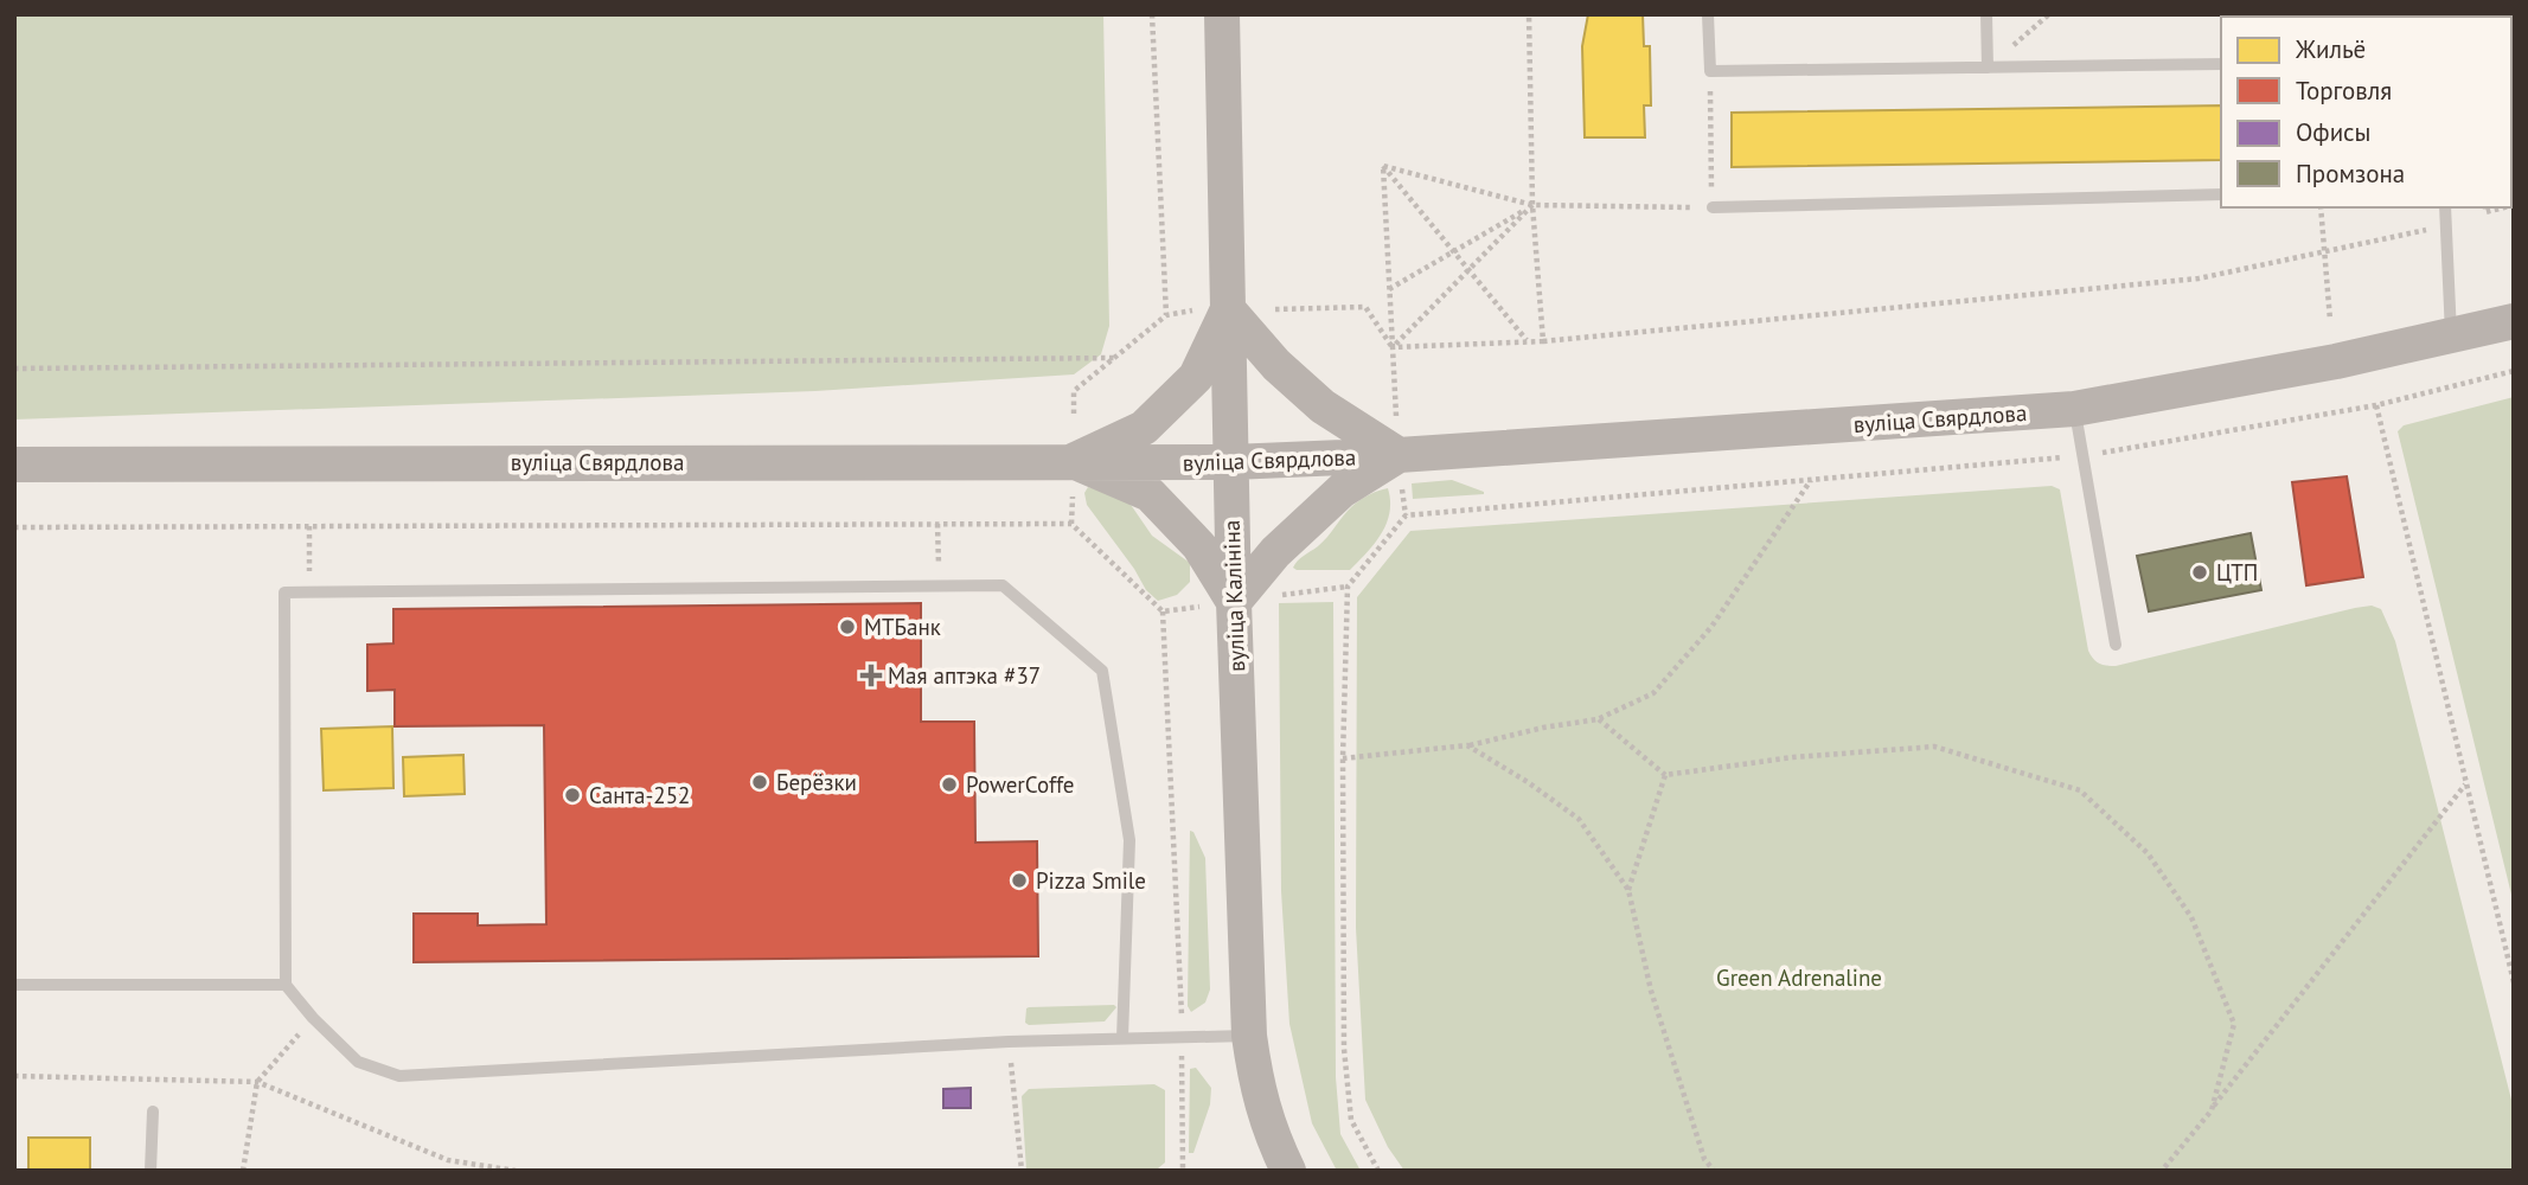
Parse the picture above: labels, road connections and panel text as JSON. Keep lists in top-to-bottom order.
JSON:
{
  "streets": {
    "main road": ["вуліца Свярдлова", "вуліца Калініна"]
  },
  "crossings": [
    ["вуліца Свярдлова", "вуліца Калініна"]
  ],
  "parks": ["Green Adrenaline"],
  "places": {
    "other": [
      "ЦТП",
      "МТБанк",
      "Берёзки",
      "PowerCoffe",
      "Санта-252",
      "Pizza Smile"
    ],
    "health": ["Мая аптэка #37"]
  },
  "legend": [
    "Жильё",
    "Торговля",
    "Офисы",
    "Промзона"
  ]
}
